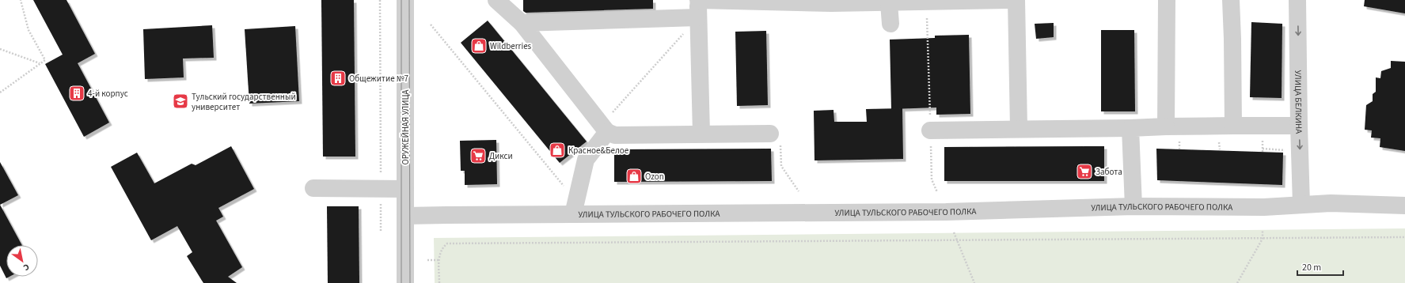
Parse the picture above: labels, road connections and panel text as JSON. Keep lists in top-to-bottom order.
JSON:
{
  "streets": {
    "street": ["УЛИЦА БЕЛКИНА", "ОРУЖЕЙНАЯ УЛИЦА", "УЛИЦА ТУЛЬСКОГО РАБОЧЕГО ПОЛКА"]
  },
  "crossings": [
    ["УЛИЦА БЕЛКИНА", "УЛИЦА ТУЛЬСКОГО РАБОЧЕГО ПОЛКА"],
    ["ОРУЖЕЙНАЯ УЛИЦА", "УЛИЦА ТУЛЬСКОГО РАБОЧЕГО ПОЛКА"]
  ],
  "places": {
    "shop": ["Wildberries", "Красное&Белое", "Ozon"],
    "building": ["Общежитие №7", "4-й корпус"],
    "school or university": ["Тульский государственный университет"],
    "supermarket": ["Дикси", "Забота"]
  },
  "scale_bar": "20 m",
  "north": "bottom right"
}
